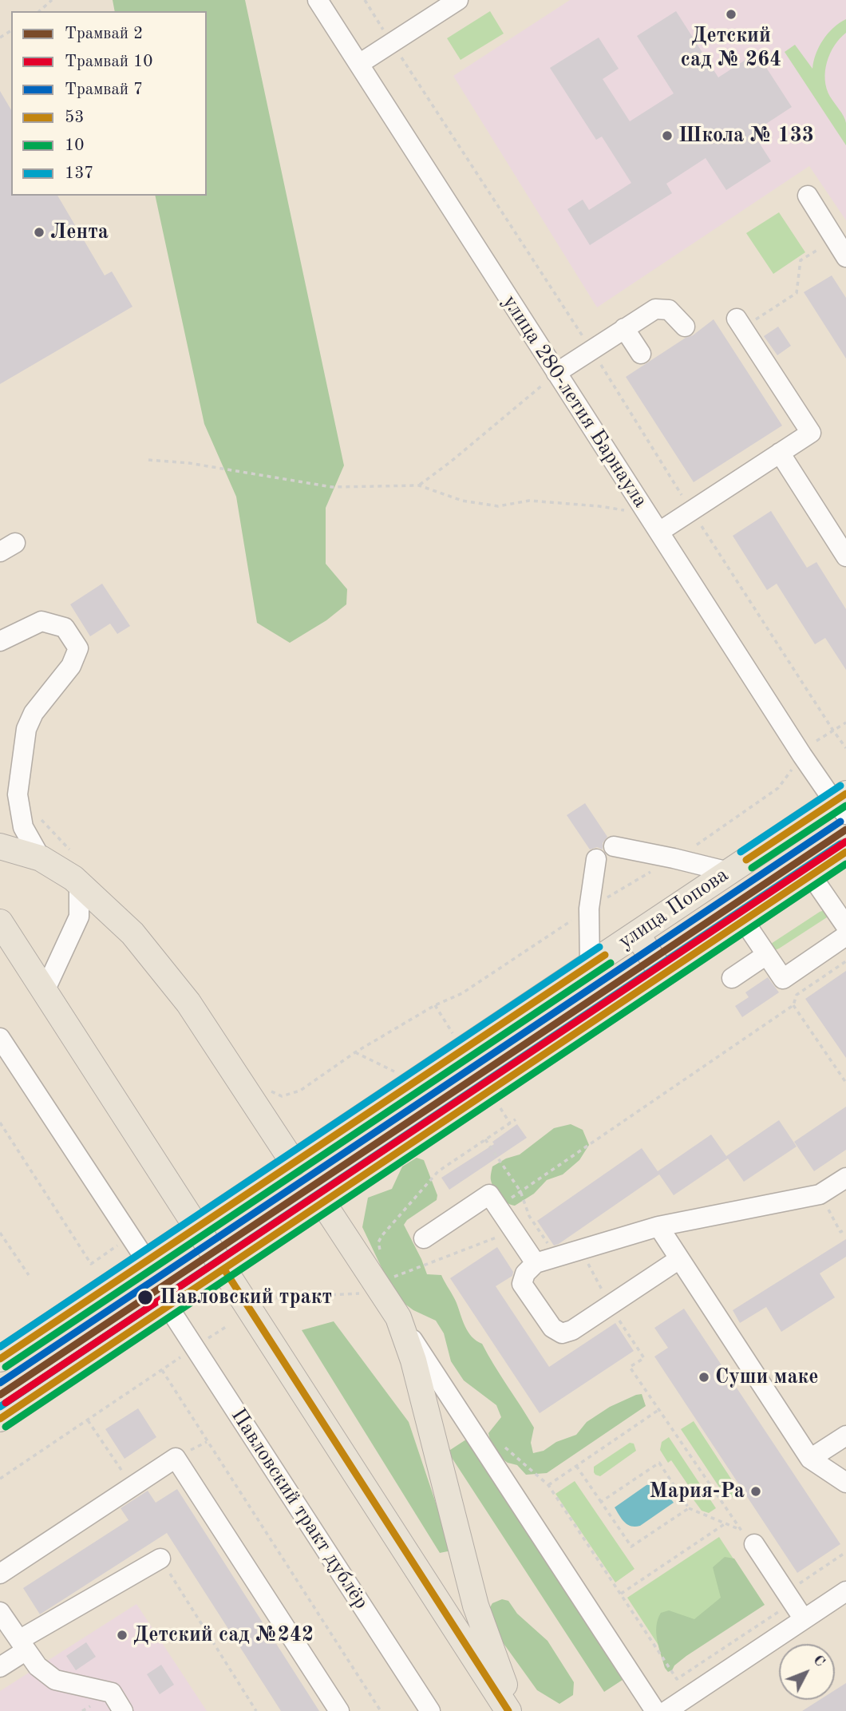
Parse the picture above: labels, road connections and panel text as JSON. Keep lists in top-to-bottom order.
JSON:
{
  "streets": {
    "main road": ["улица Попова"],
    "street": ["улица 280-летия Барнаула", "Павловский тракт дублёр"]
  },
  "crossings": [
    ["улица 280-летия Барнаула", "улица Попова"]
  ],
  "places": [
    "Детский сад № 264",
    "Школа № 133",
    "Лента",
    "Павловский тракт",
    "Суши маке",
    "Мария-Ра",
    "Детский сад №242"
  ],
  "lines": [
    "transit line 137",
    "transit line 53",
    "transit line 10",
    "tram line 7",
    "tram line 2",
    "tram line 10"
  ],
  "legend": [
    "Трамвай 2",
    "Трамвай 10",
    "Трамвай 7",
    "53",
    "10",
    "137"
  ],
  "north": "top right"
}
